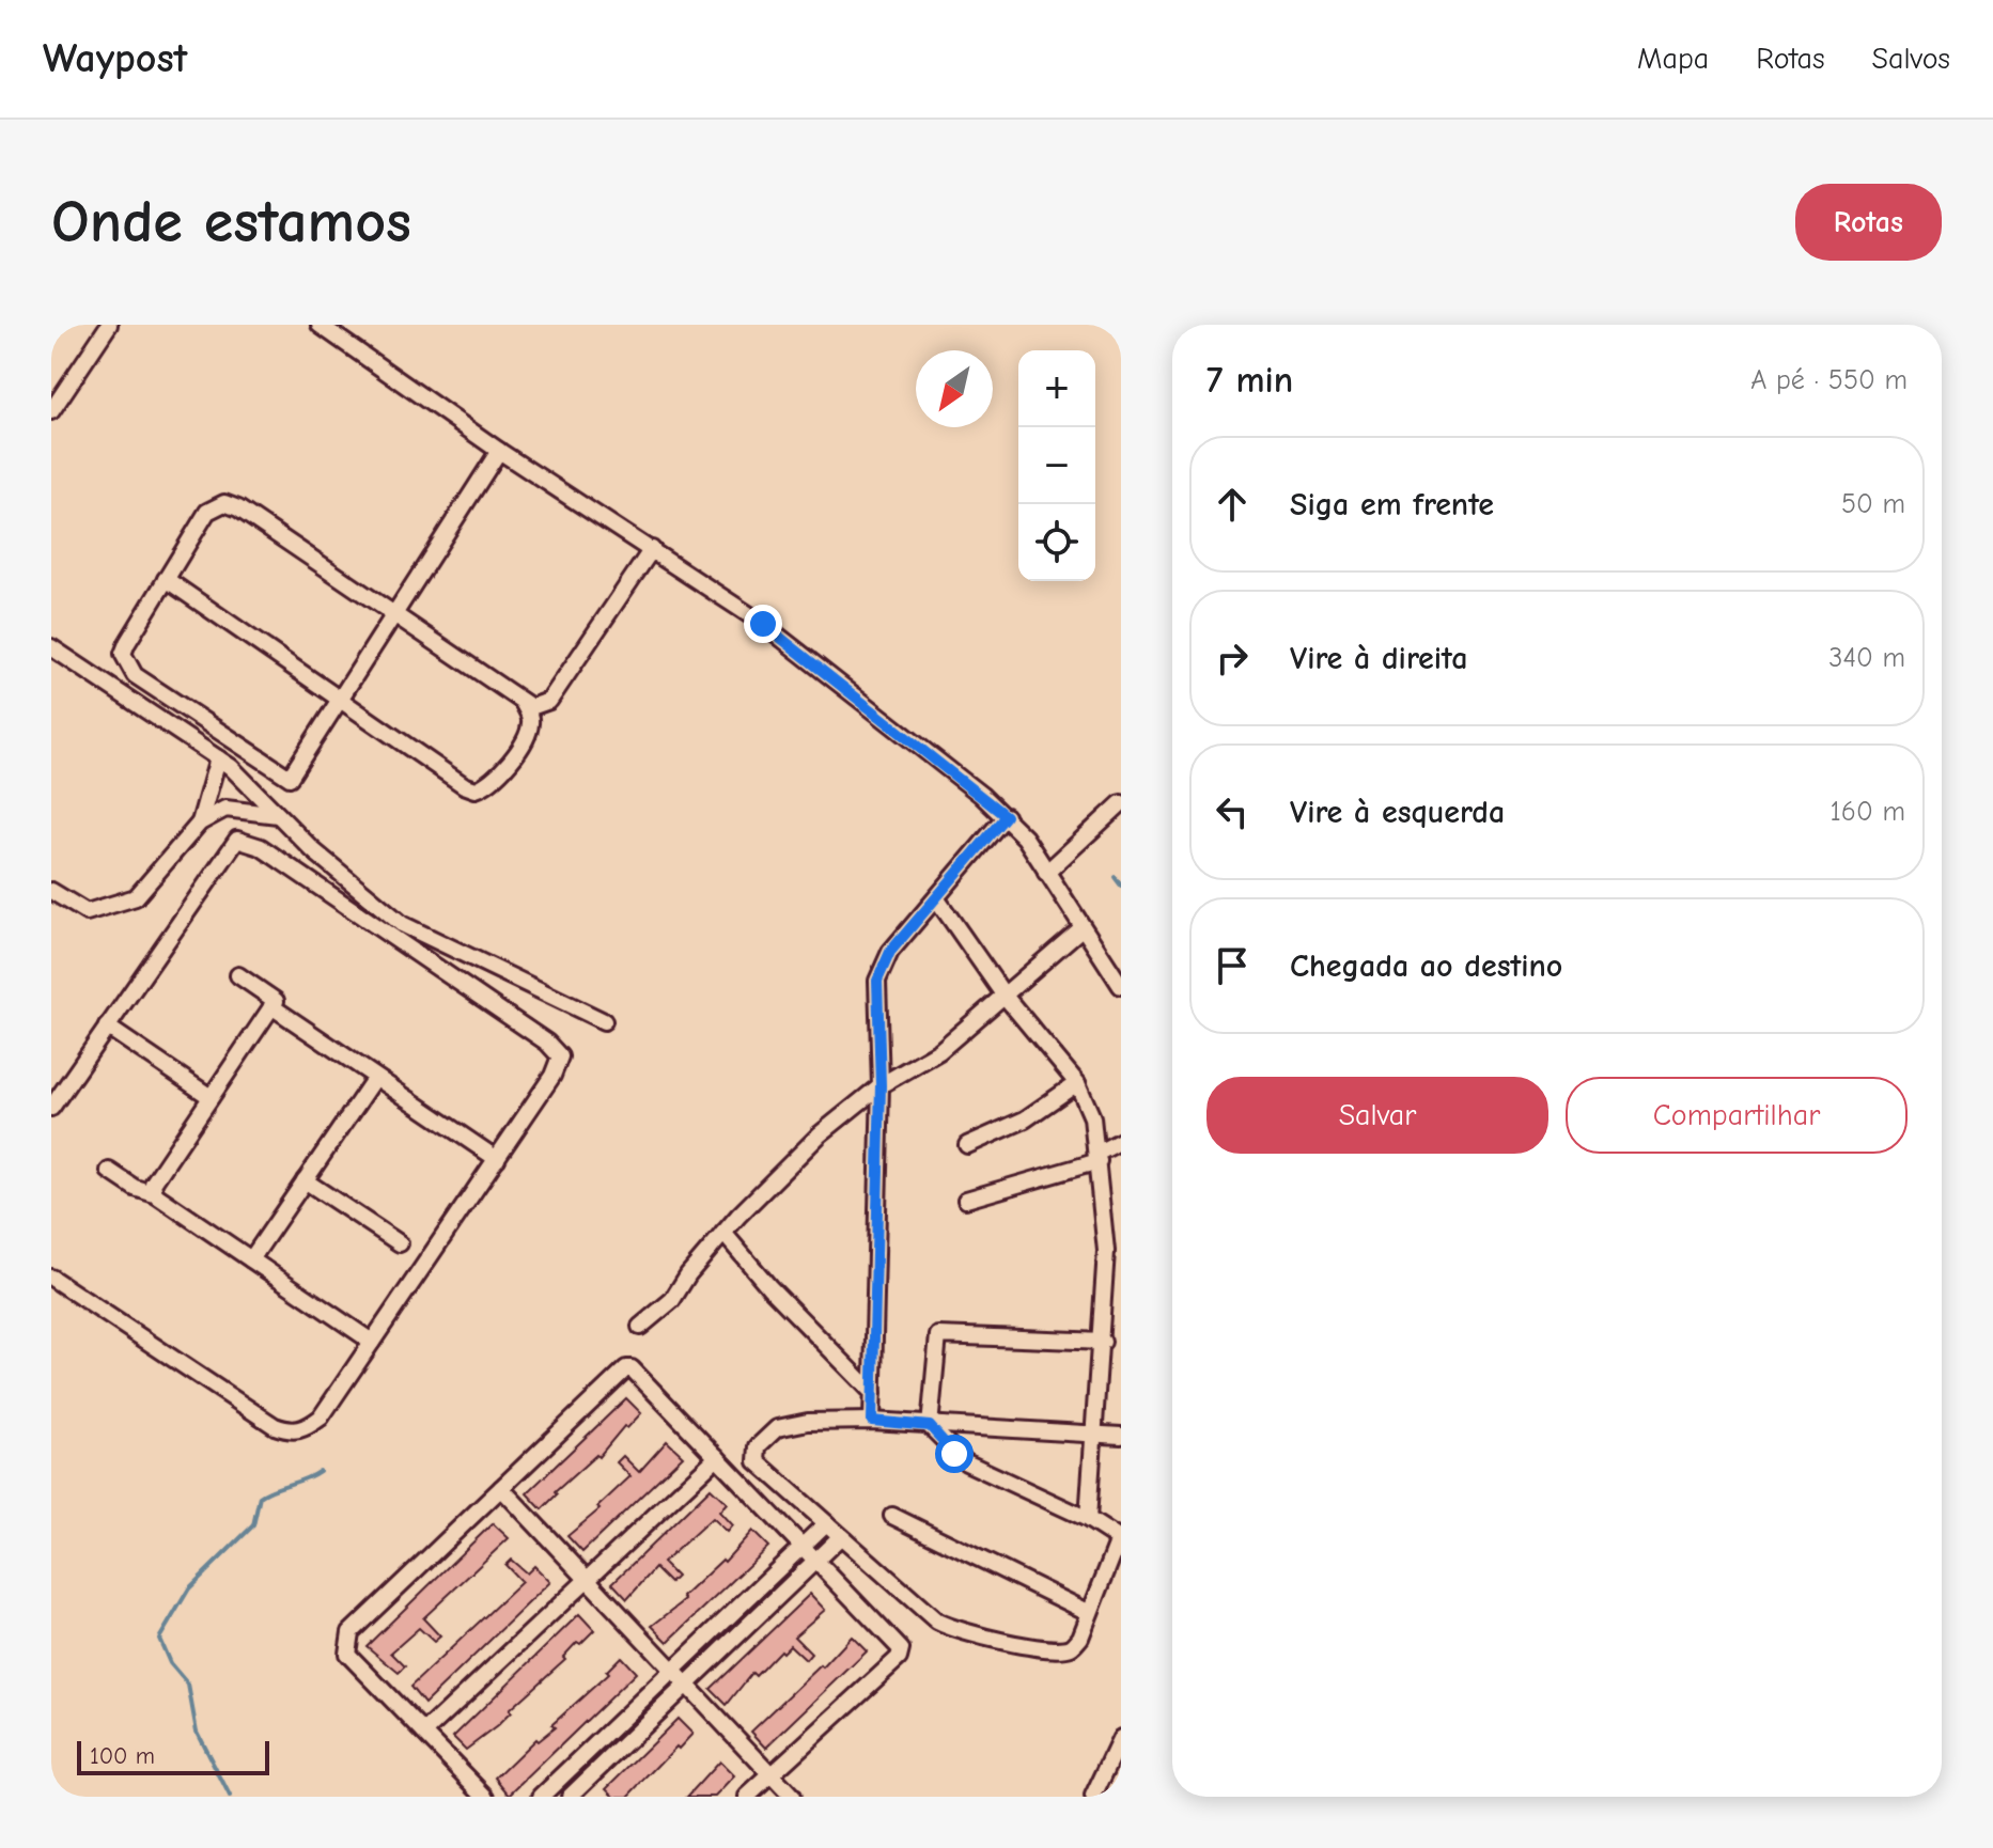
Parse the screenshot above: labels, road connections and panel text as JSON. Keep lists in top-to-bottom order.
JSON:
{
  "scale_bar": "100 m",
  "north": "bottom left",
  "page": {
    "header": "Waypost",
    "nav": ["Mapa", "Rotas", "Salvos"],
    "buttons": [
      "Rotas",
      ["Salvar", "Compartilhar"]
    ],
    "title": "Onde estamos",
    "heading": ["7 min", "A pé · 550 m"],
    "map_buttons": ["+", "−"],
    "list": [
      ["Siga em frente", "50 m"],
      ["Vire à direita", "340 m"],
      ["Vire à esquerda", "160 m"],
      "Chegada ao destino"
    ],
    "scale": "100 m"
  }
}
